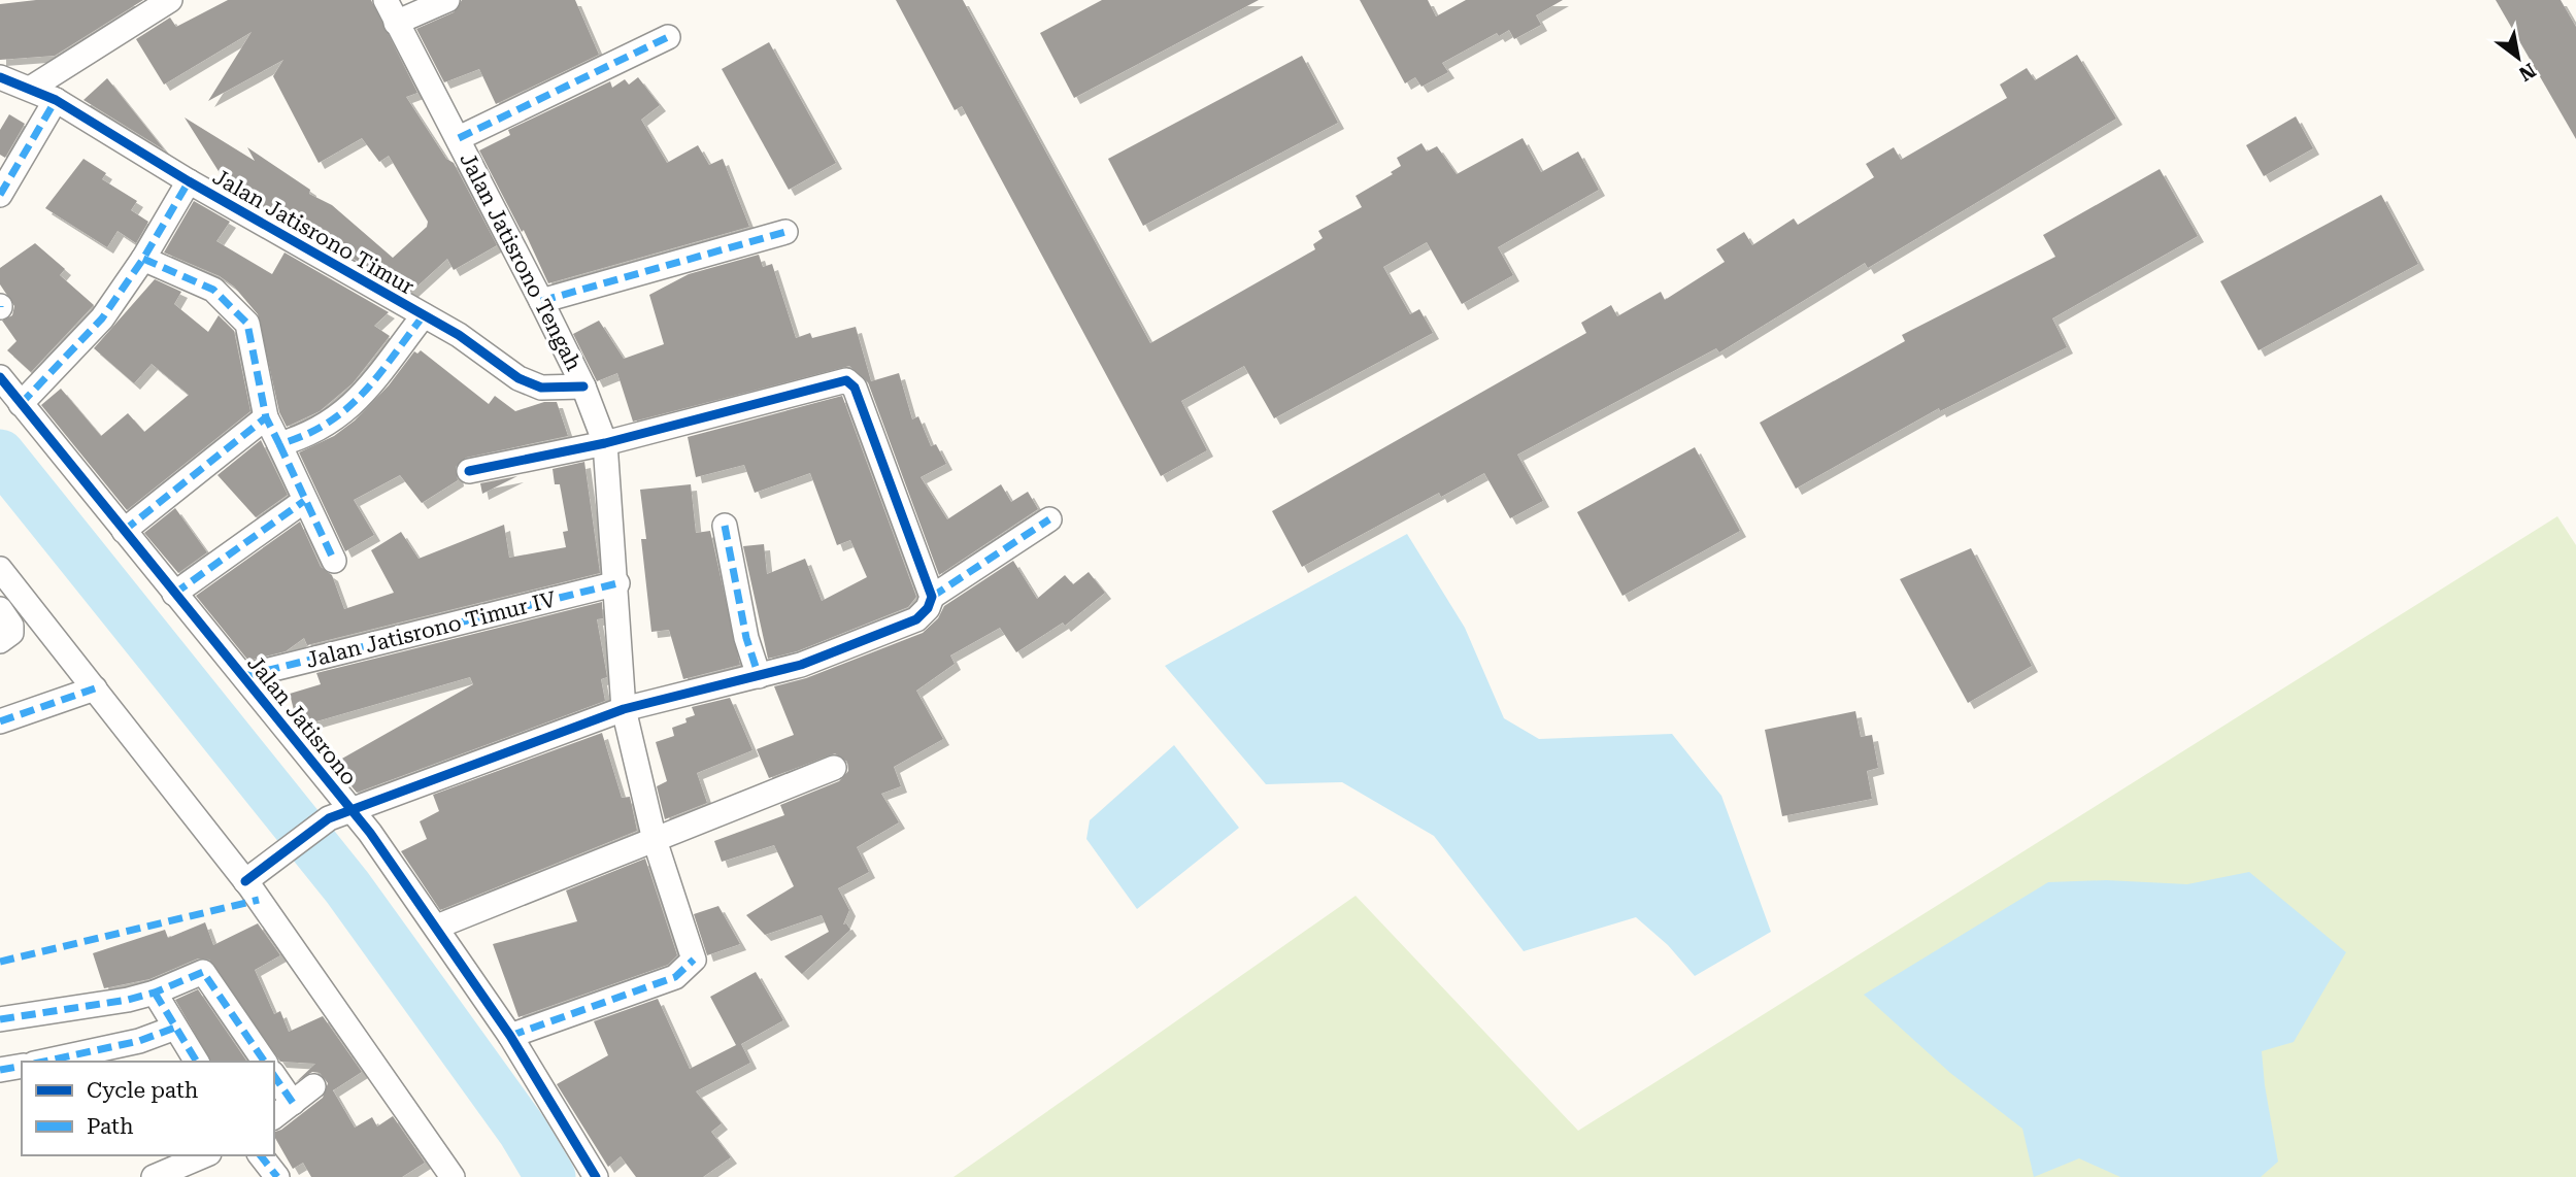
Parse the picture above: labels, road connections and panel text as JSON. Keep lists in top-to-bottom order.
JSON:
{
  "streets": {
    "street": [
      "Jalan Jatisrono Timur",
      "Jalan Jatisrono Tengah",
      "Jalan Jatisrono Timur IV",
      "Jalan Jatisrono"
    ]
  },
  "crossings": [
    ["Jalan Jatisrono Timur", "Jalan Jatisrono Tengah"],
    ["Jalan Jatisrono Tengah", "Jalan Jatisrono Timur IV"],
    ["Jalan Jatisrono Tengah", "Jalan Jatisrono"],
    ["Jalan Jatisrono Timur IV", "Jalan Jatisrono"]
  ],
  "legend": ["Cycle path", "Path"],
  "north": "bottom right"
}
